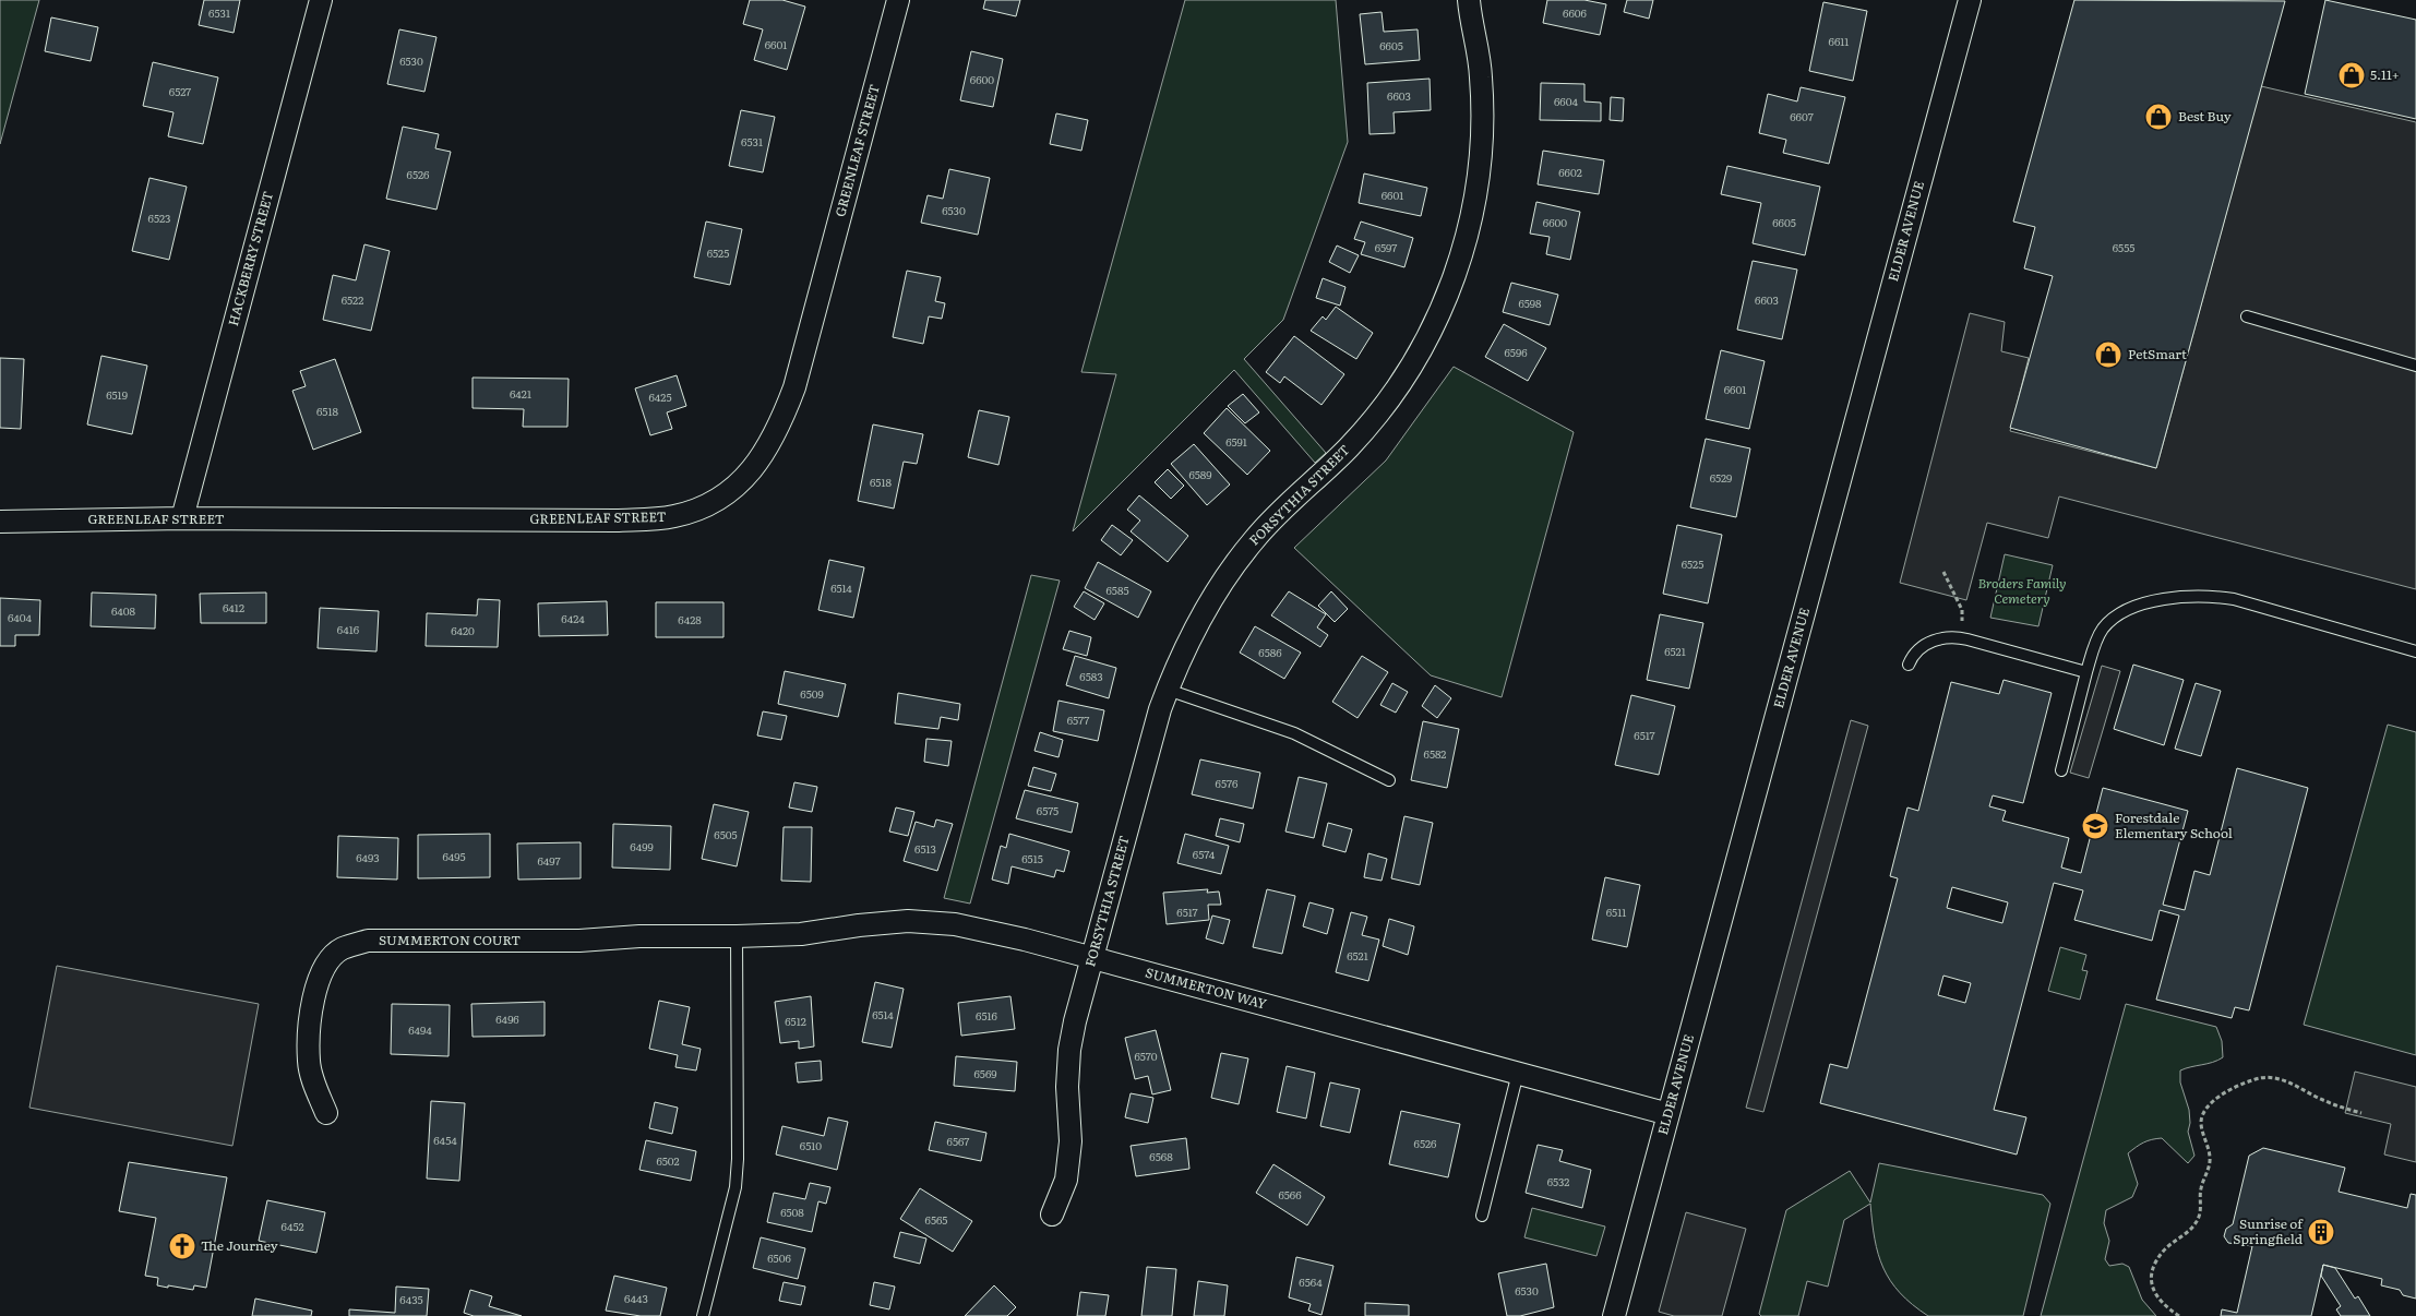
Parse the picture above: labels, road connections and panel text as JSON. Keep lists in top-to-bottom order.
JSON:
{
  "streets": {
    "street": [
      "GREENLEAF STREET",
      "ELDER AVENUE",
      "HACKBERRY STREET",
      "FORSYTHIA STREET",
      "SUMMERTON COURT",
      "SUMMERTON WAY"
    ]
  },
  "crossings": [
    ["GREENLEAF STREET", "HACKBERRY STREET"],
    ["ELDER AVENUE", "SUMMERTON WAY"],
    ["FORSYTHIA STREET", "SUMMERTON WAY"],
    ["SUMMERTON COURT", "SUMMERTON WAY"]
  ],
  "parks": ["Broders Family Cemetery"],
  "places": {
    "shop": ["5.11+", "Best Buy", "PetSmart"],
    "school or university": ["Forestdale Elementary School"],
    "building": ["Sunrise of Springfield"],
    "church": ["The Journey"]
  },
  "house_numbers": [
    "6531",
    "6606",
    "6611",
    "6601",
    "6605",
    "6530",
    "6600",
    "6527",
    "6603",
    "6604",
    "6607",
    "6531",
    "6602",
    "6526",
    "6601",
    "6530",
    "6523",
    "6600",
    "6605",
    "6597",
    "6555",
    "6525",
    "6522",
    "6603",
    "6598",
    "6596",
    "6601",
    "6421",
    "6519",
    "6425",
    "6518",
    "6591",
    "6589",
    "6529",
    "6518",
    "6525",
    "6514",
    "6585",
    "6412",
    "6408",
    "6404",
    "6424",
    "6428",
    "6416",
    "6420",
    "6521",
    "6586",
    "6583",
    "6509",
    "6577",
    "6517",
    "6582",
    "6576",
    "6575",
    "6505",
    "6499",
    "6513",
    "6574",
    "6495",
    "6493",
    "6515",
    "6497",
    "6517",
    "6511",
    "6521",
    "6514",
    "6516",
    "6496",
    "6512",
    "6494",
    "6570",
    "6569",
    "6454",
    "6567",
    "6526",
    "6510",
    "6568",
    "6502",
    "6532",
    "6566",
    "6508",
    "6565",
    "6452",
    "6506",
    "6564",
    "6530",
    "6443",
    "6435"
  ]
}
